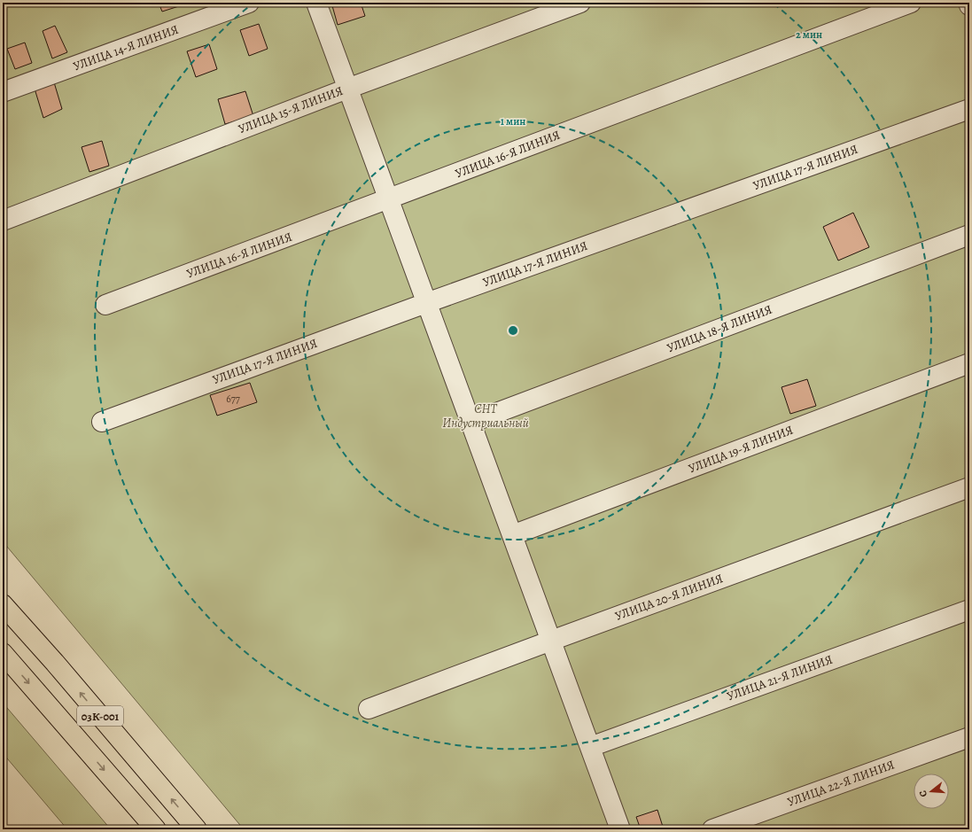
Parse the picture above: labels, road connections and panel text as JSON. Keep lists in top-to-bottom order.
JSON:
{
  "streets": {
    "main road": ["03К-001"],
    "street": [
      "УЛИЦА 14-Я ЛИНИЯ",
      "УЛИЦА 15-Я ЛИНИЯ",
      "УЛИЦА 16-Я ЛИНИЯ",
      "УЛИЦА 17-Я ЛИНИЯ",
      "УЛИЦА 18-Я ЛИНИЯ",
      "УЛИЦА 19-Я ЛИНИЯ",
      "УЛИЦА 20-Я ЛИНИЯ",
      "УЛИЦА 21-Я ЛИНИЯ",
      "УЛИЦА 22-Я ЛИНИЯ"
    ]
  },
  "parks": ["СНТ Индустриальный"],
  "house_numbers": ["677"],
  "north": "left",
  "rings": ["2 мин", "1 мин"]
}
